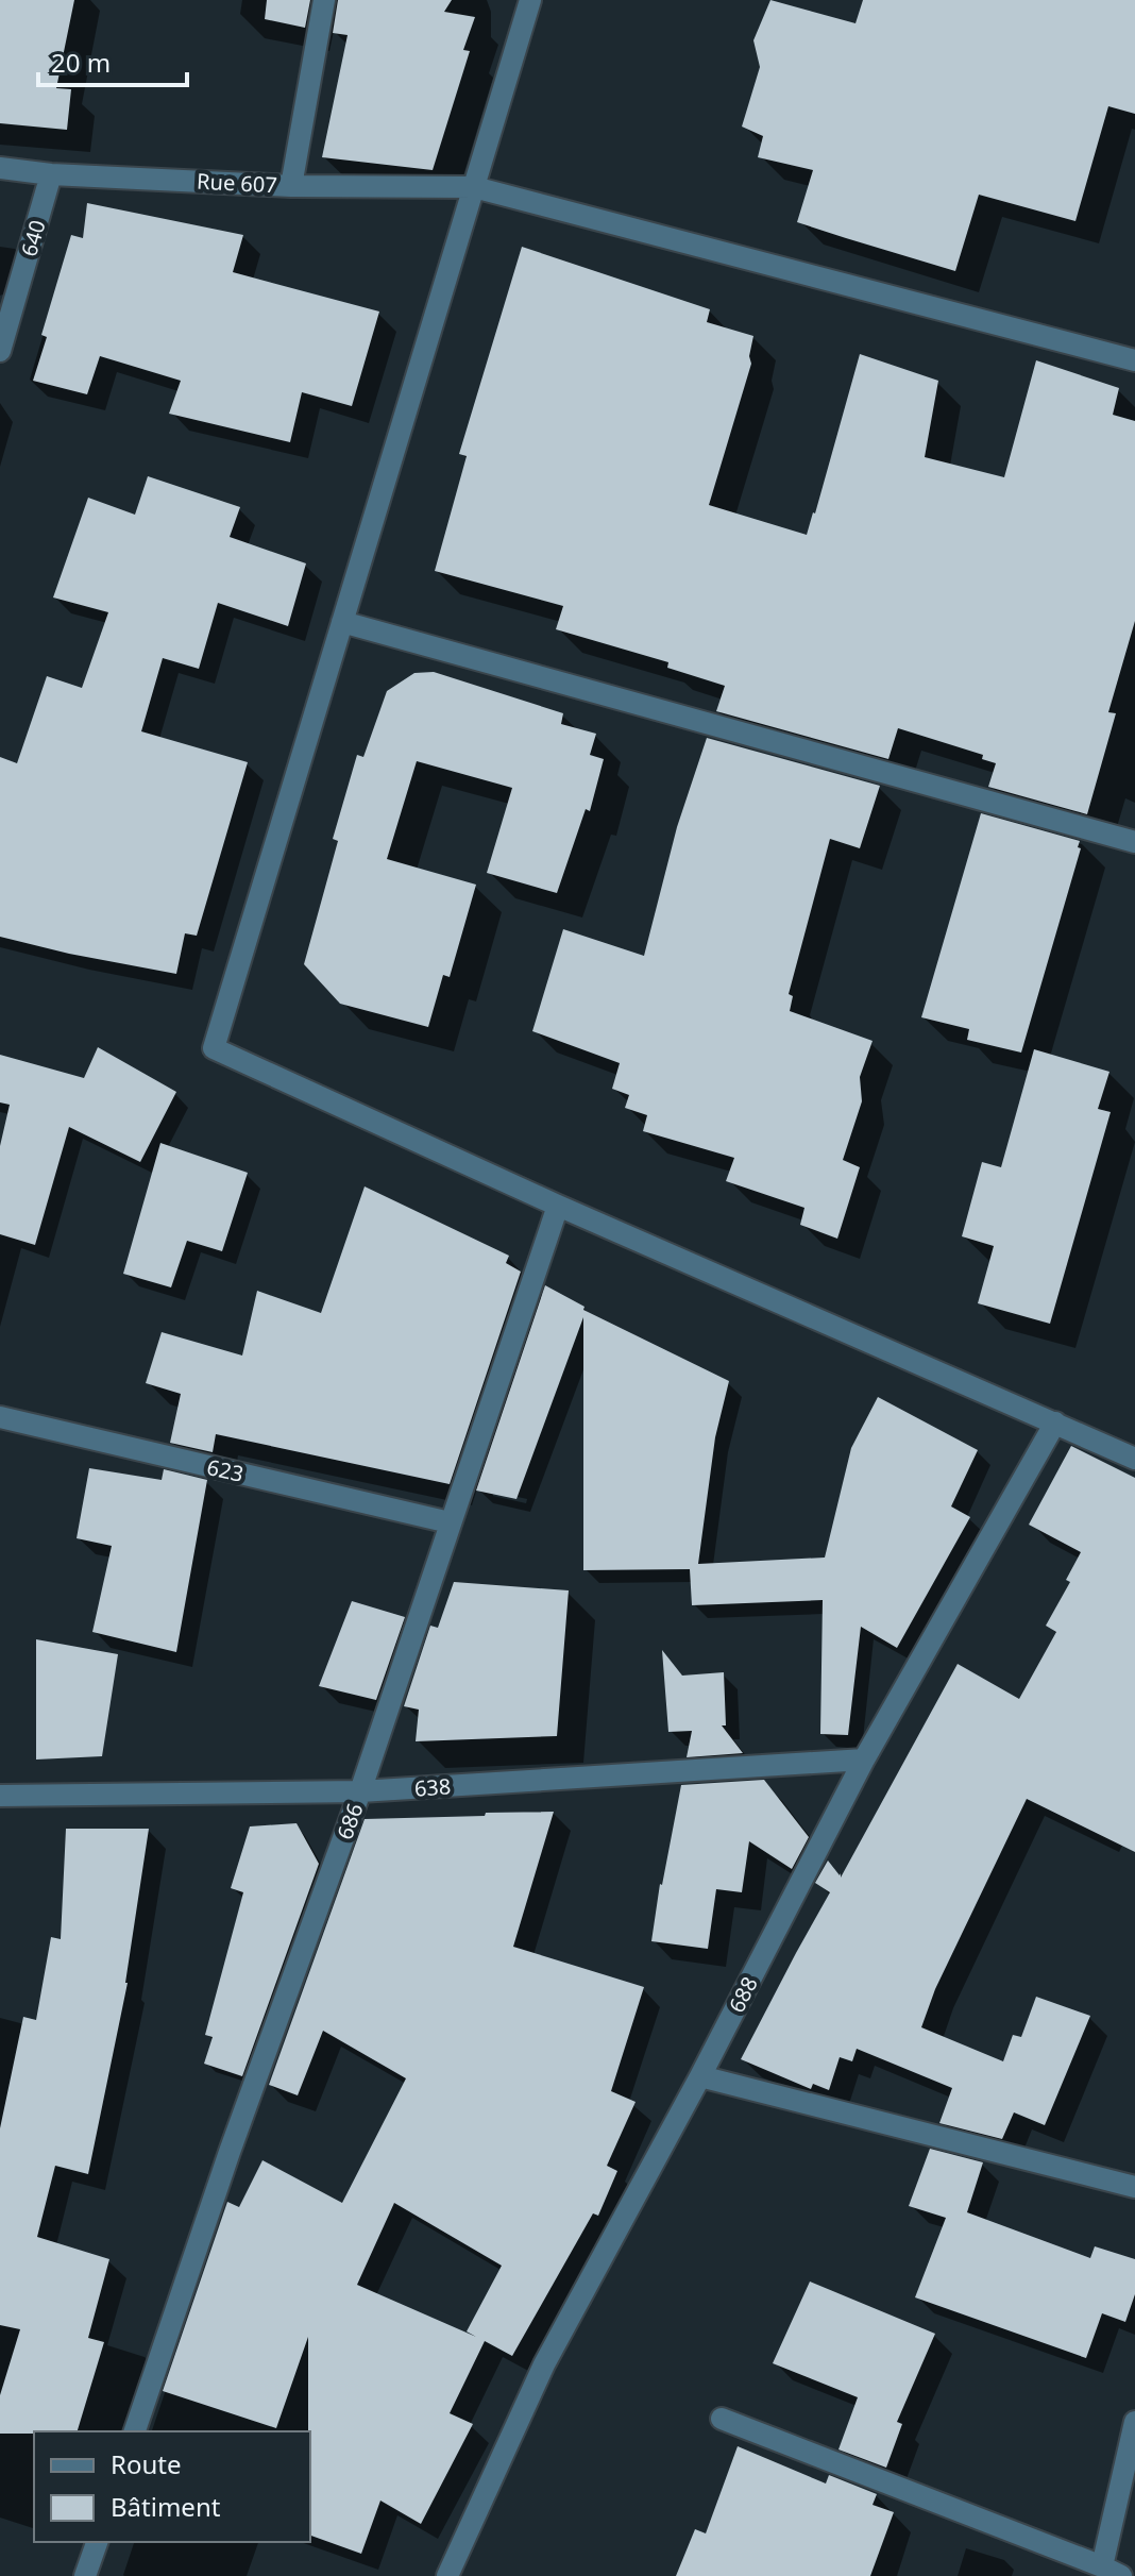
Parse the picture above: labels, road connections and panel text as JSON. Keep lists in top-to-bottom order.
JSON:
{
  "streets": {
    "street": [
      "Rue 607",
      "640",
      "623",
      "638",
      "686",
      "688"
    ]
  },
  "crossings": [
    ["Rue 607", "640"],
    ["623", "686"],
    ["638", "686"],
    ["638", "688"]
  ],
  "legend": ["Route", "Bâtiment"],
  "scale_bar": "20 m"
}
